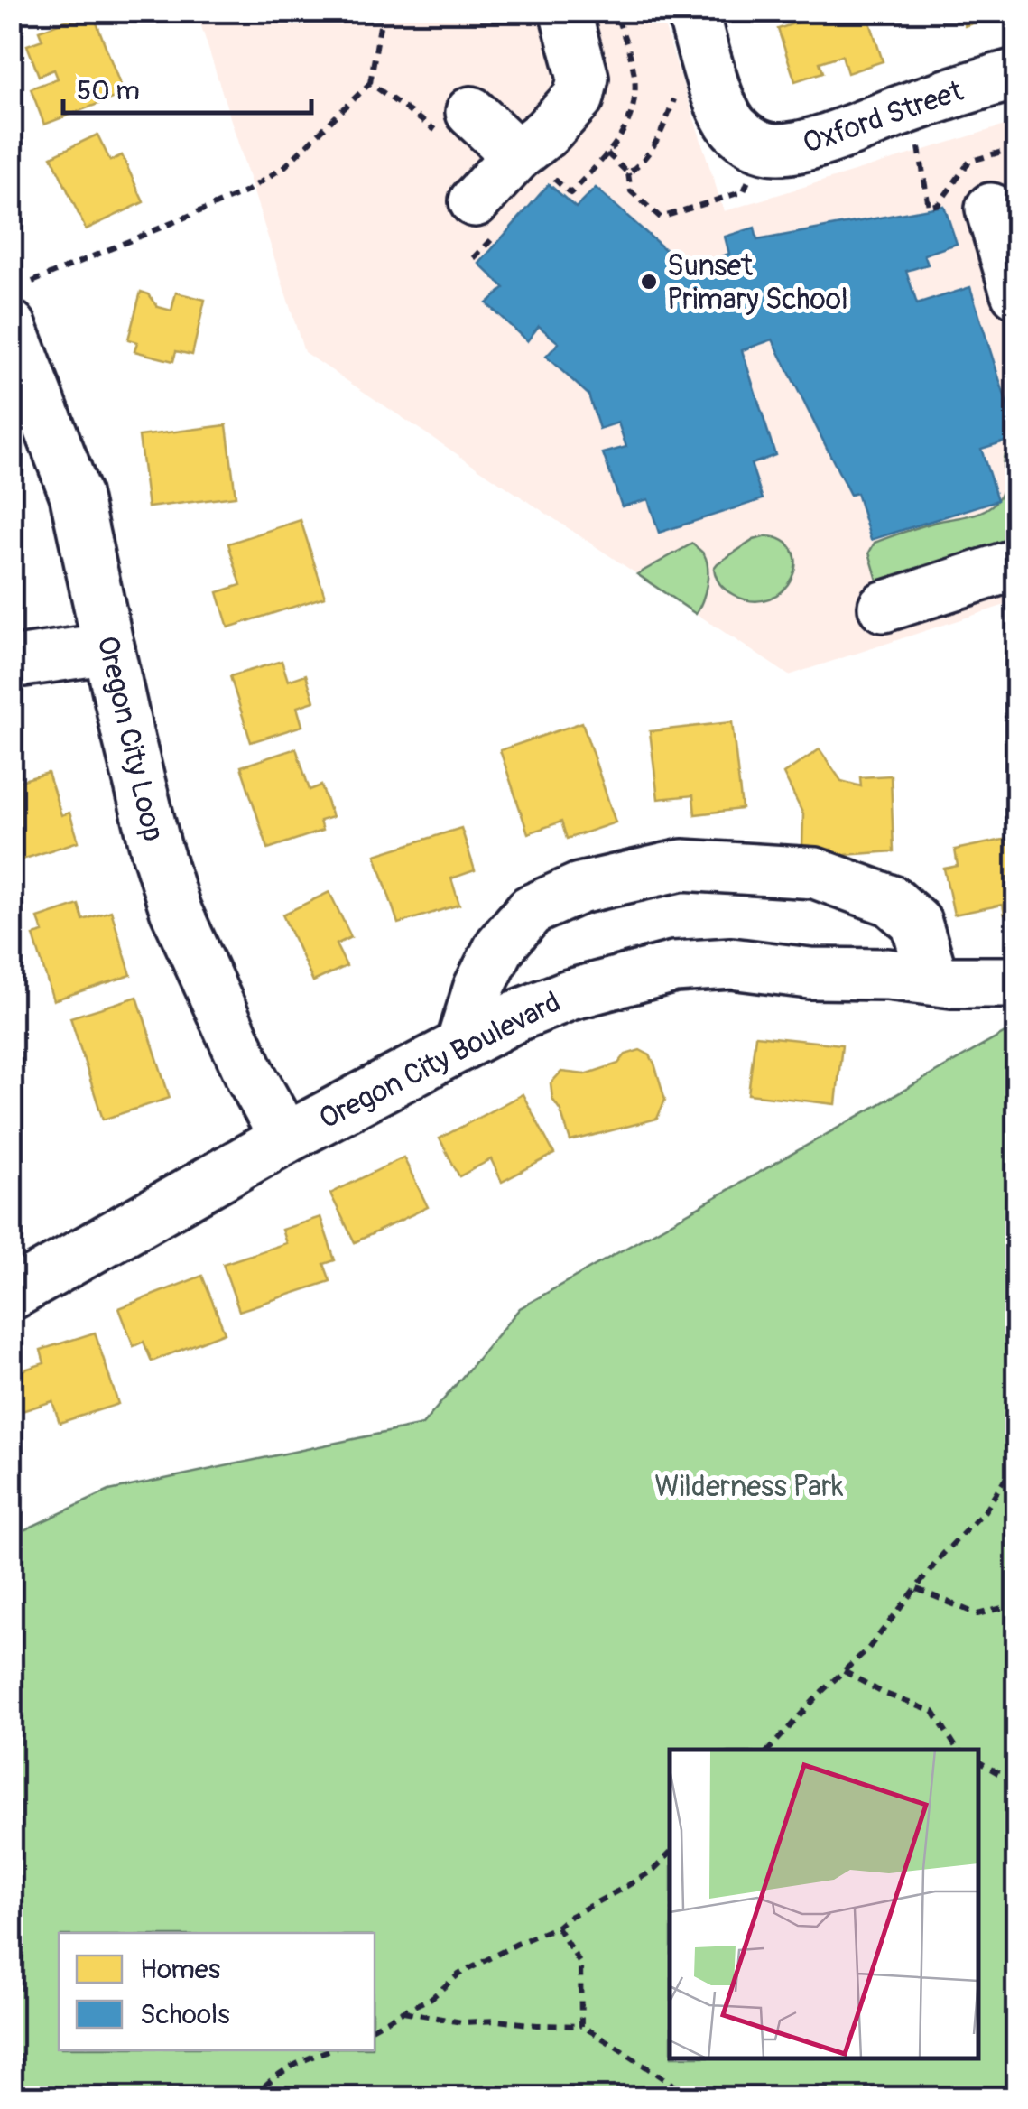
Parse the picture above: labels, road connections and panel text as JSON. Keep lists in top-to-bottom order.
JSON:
{
  "streets": {
    "street": ["Oxford Street", "Oregon City Loop", "Oregon City Boulevard"]
  },
  "crossings": [
    ["Oregon City Loop", "Oregon City Boulevard"]
  ],
  "parks": ["Wilderness Park"],
  "places": ["Sunset Primary School"],
  "legend": ["Homes", "Schools"],
  "scale_bar": "50 m"
}
